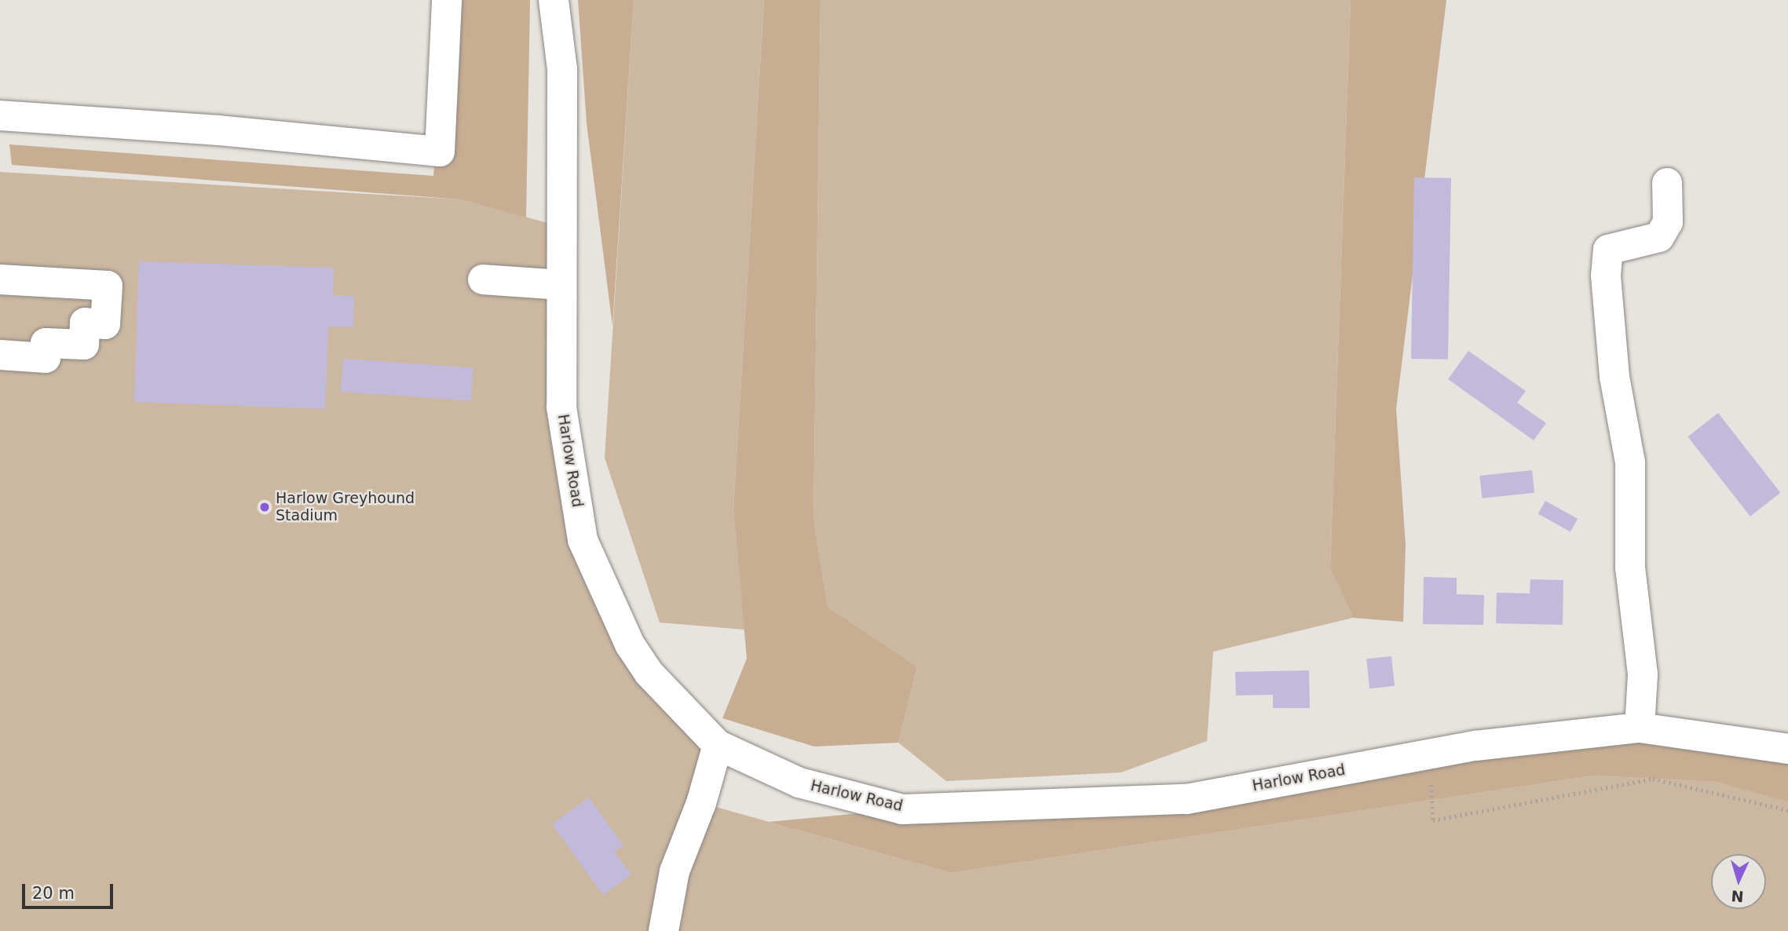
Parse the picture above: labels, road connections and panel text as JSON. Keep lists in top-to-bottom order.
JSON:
{
  "streets": {
    "street": ["Harlow Road"]
  },
  "places": ["Harlow Greyhound Stadium"],
  "scale_bar": "20 m",
  "north": "bottom"
}
